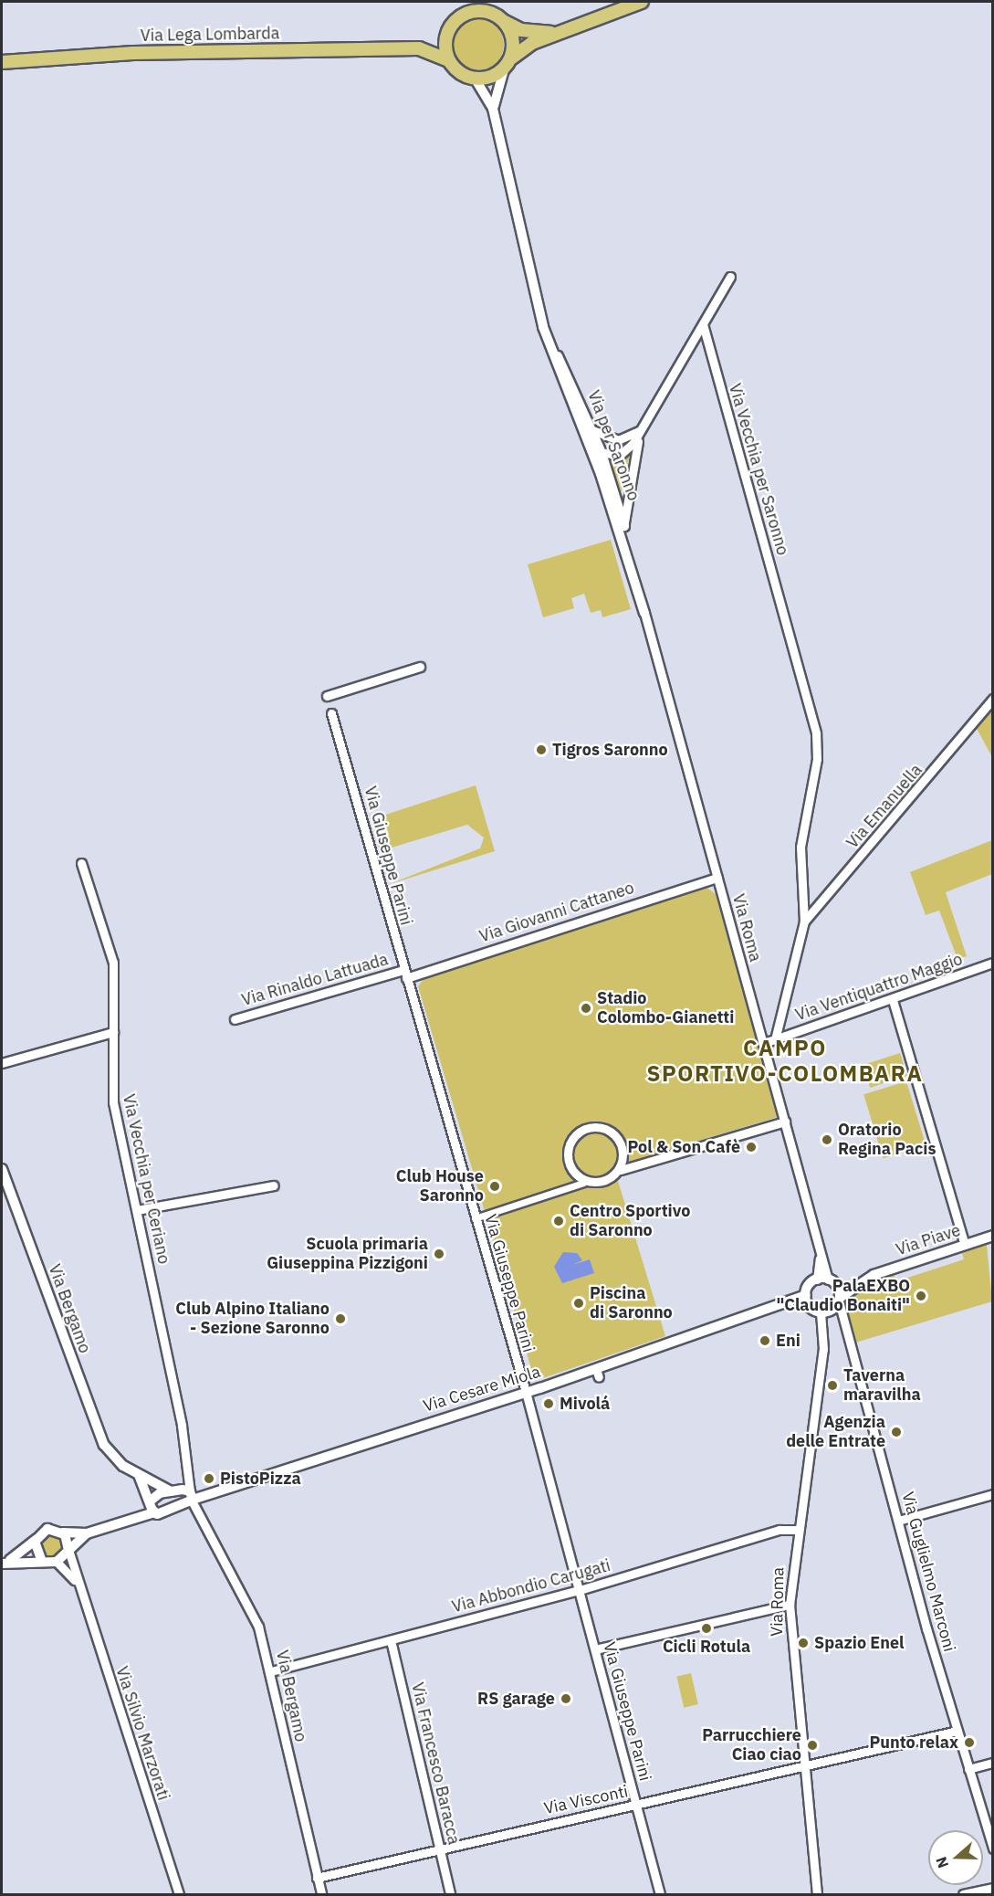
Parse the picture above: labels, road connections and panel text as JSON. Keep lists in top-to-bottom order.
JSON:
{
  "streets": {
    "main road": ["Via Lega Lombarda"],
    "street": [
      "Via per Saronno",
      "Via Vecchia per Saronno",
      "Via Emanuella",
      "Via Giuseppe Parini",
      "Via Giovanni Cattaneo",
      "Via Roma",
      "Via Rinaldo Lattuada",
      "Via Ventiquattro Maggio",
      "Via Vecchia per Ceriano",
      "Via Piave",
      "Via Bergamo",
      "Via Cesare Miola",
      "Via Guglielmo Marconi",
      "Via Abbondio Carugati",
      "Via Silvio Marzorati",
      "Via Francesco Baracca",
      "Via Visconti"
    ]
  },
  "crossings": [
    ["Via Lega Lombarda", "Via per Saronno"],
    ["Via per Saronno", "Via Roma"],
    ["Via Vecchia per Saronno", "Via Emanuella"],
    ["Via Giuseppe Parini", "Via Giovanni Cattaneo"],
    ["Via Giuseppe Parini", "Via Rinaldo Lattuada"],
    ["Via Giuseppe Parini", "Via Cesare Miola"],
    ["Via Giuseppe Parini", "Via Abbondio Carugati"],
    ["Via Giuseppe Parini", "Via Visconti"],
    ["Via Giovanni Cattaneo", "Via Roma"],
    ["Via Giovanni Cattaneo", "Via Rinaldo Lattuada"],
    ["Via Roma", "Via Ventiquattro Maggio"],
    ["Via Roma", "Via Piave"],
    ["Via Roma", "Via Abbondio Carugati"],
    ["Via Roma", "Via Visconti"],
    ["Via Vecchia per Ceriano", "Via Bergamo"],
    ["Via Vecchia per Ceriano", "Via Cesare Miola"],
    ["Via Piave", "Via Guglielmo Marconi"],
    ["Via Bergamo", "Via Cesare Miola"],
    ["Via Bergamo", "Via Abbondio Carugati"],
    ["Via Bergamo", "Via Visconti"],
    ["Via Guglielmo Marconi", "Via Visconti"],
    ["Via Abbondio Carugati", "Via Francesco Baracca"],
    ["Via Francesco Baracca", "Via Visconti"]
  ],
  "districts": ["CAMPO SPORTIVO-COLOMBARA"],
  "places": [
    "Tigros Saronno",
    "Stadio Colombo-Gianetti",
    "Oratorio Regina Pacis",
    "Pol & Son Cafè",
    "Club House Saronno",
    "Centro Sportivo di Saronno",
    "Scuola primaria Giuseppina Pizzigoni",
    "PalaEXBO \"Claudio Bonaiti\"",
    "Piscina di Saronno",
    "Club Alpino Italiano - Sezione Saronno",
    "Eni",
    "Taverna maravilha",
    "Mivolá",
    "Agenzia delle Entrate",
    "PistoPizza",
    "Cicli Rotula",
    "Spazio Enel",
    "RS garage",
    "Punto relax",
    "Parrucchiere Ciao ciao"
  ],
  "north": "left"
}
